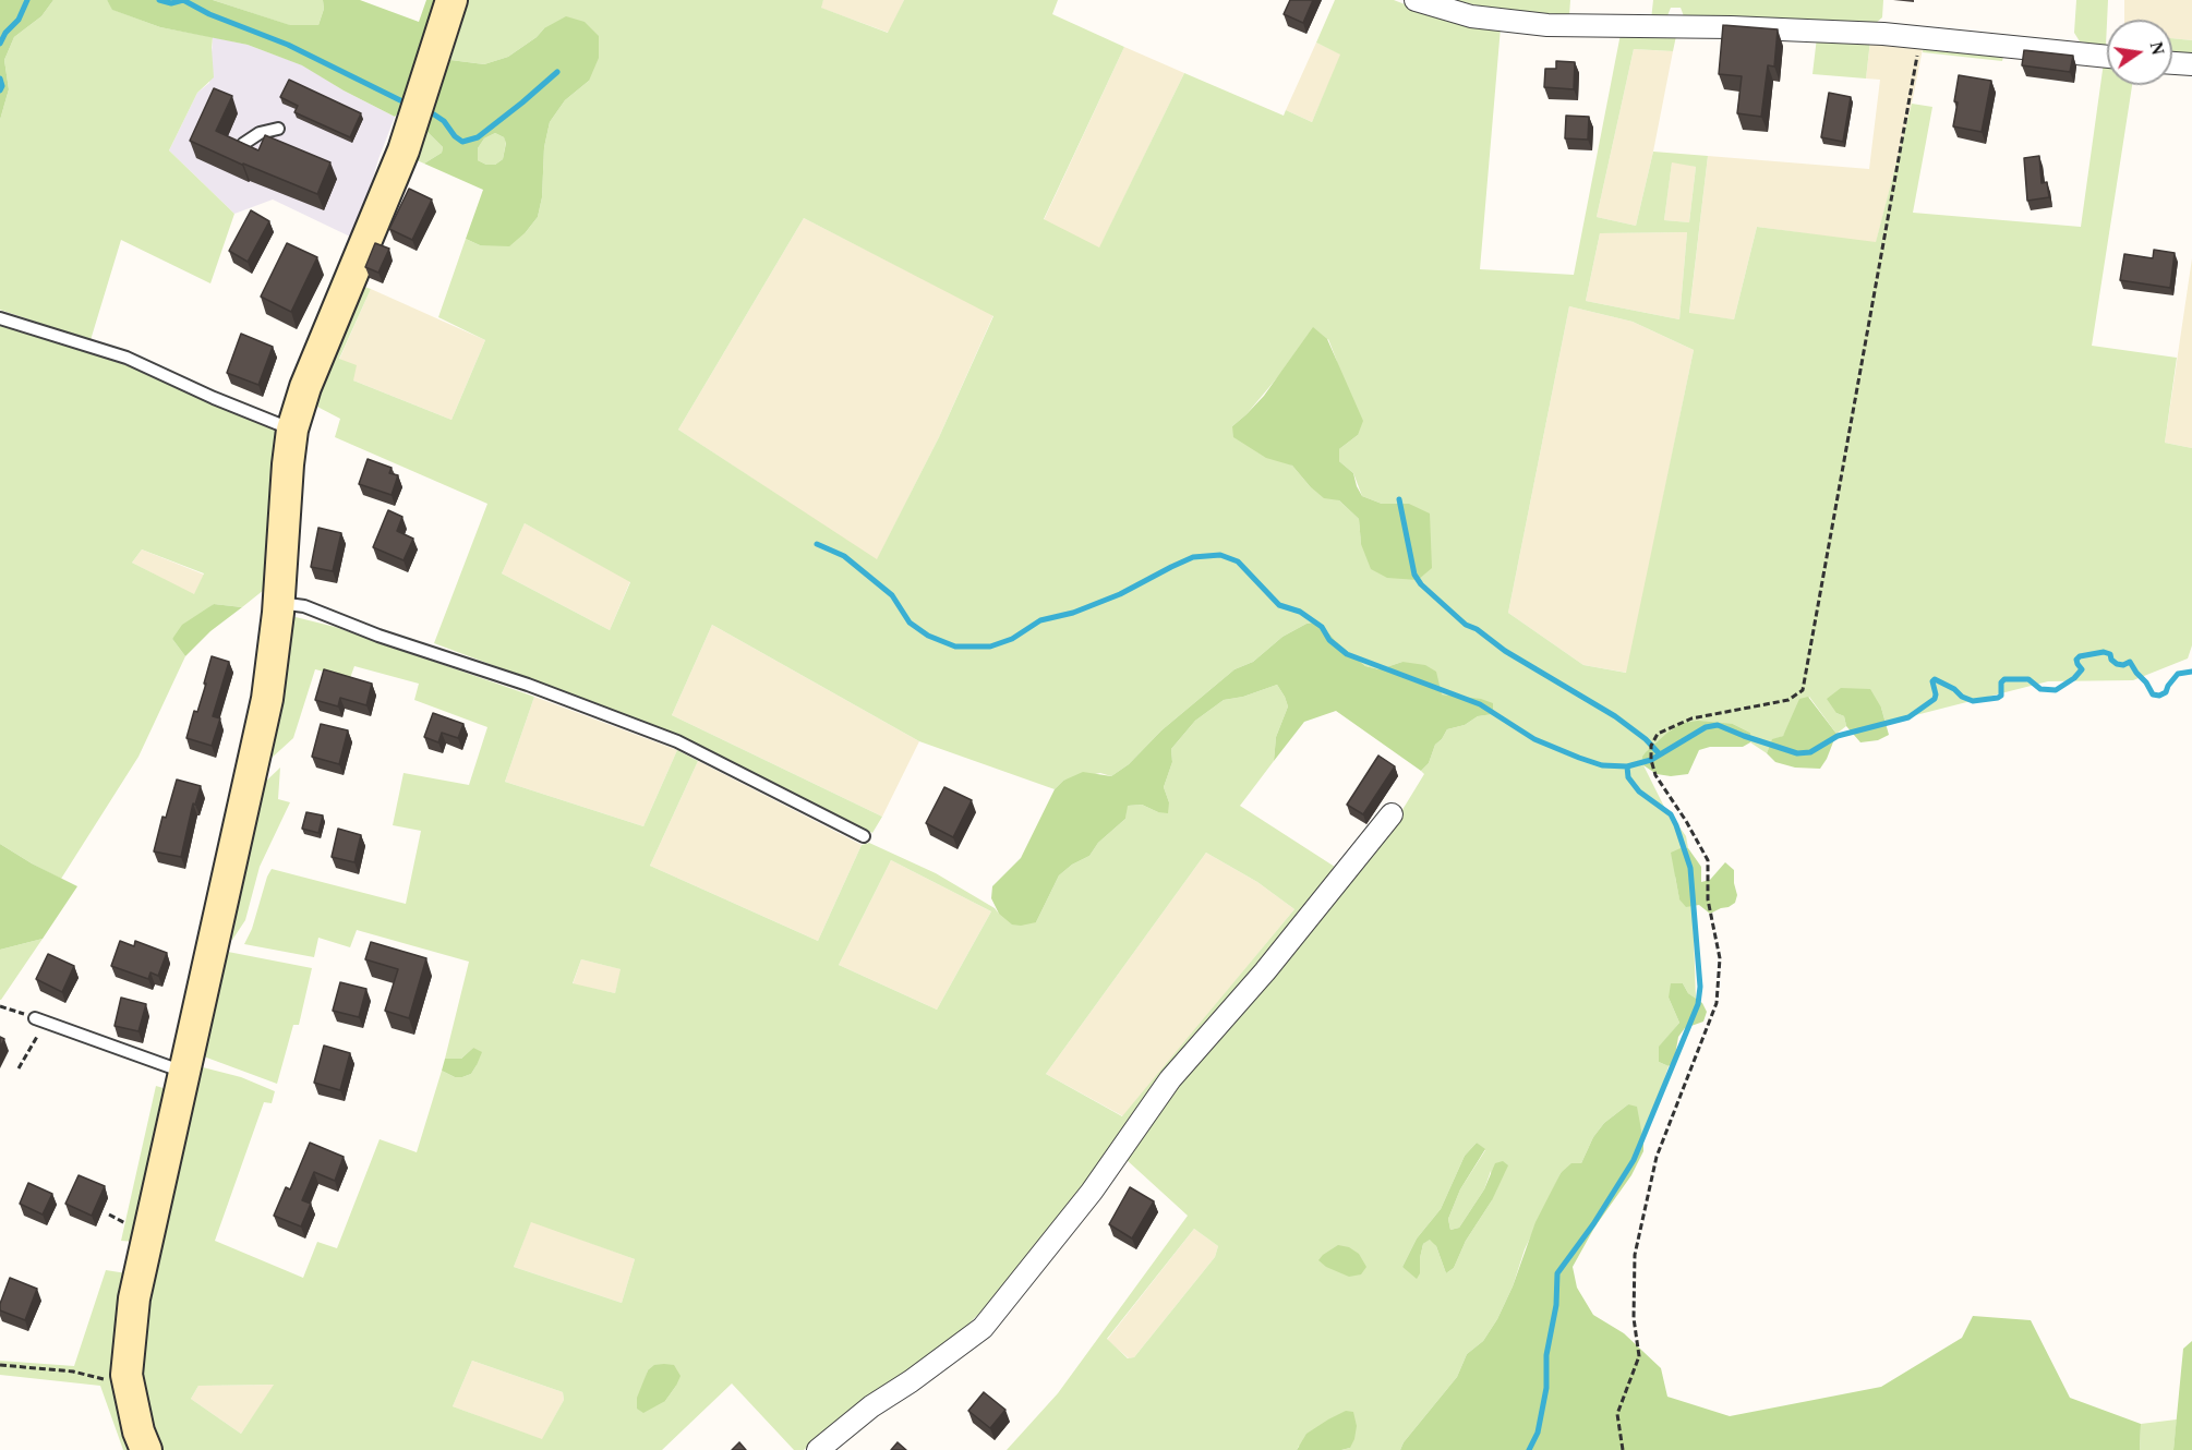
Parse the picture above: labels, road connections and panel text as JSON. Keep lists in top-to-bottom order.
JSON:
{
  "north": "right"
}
